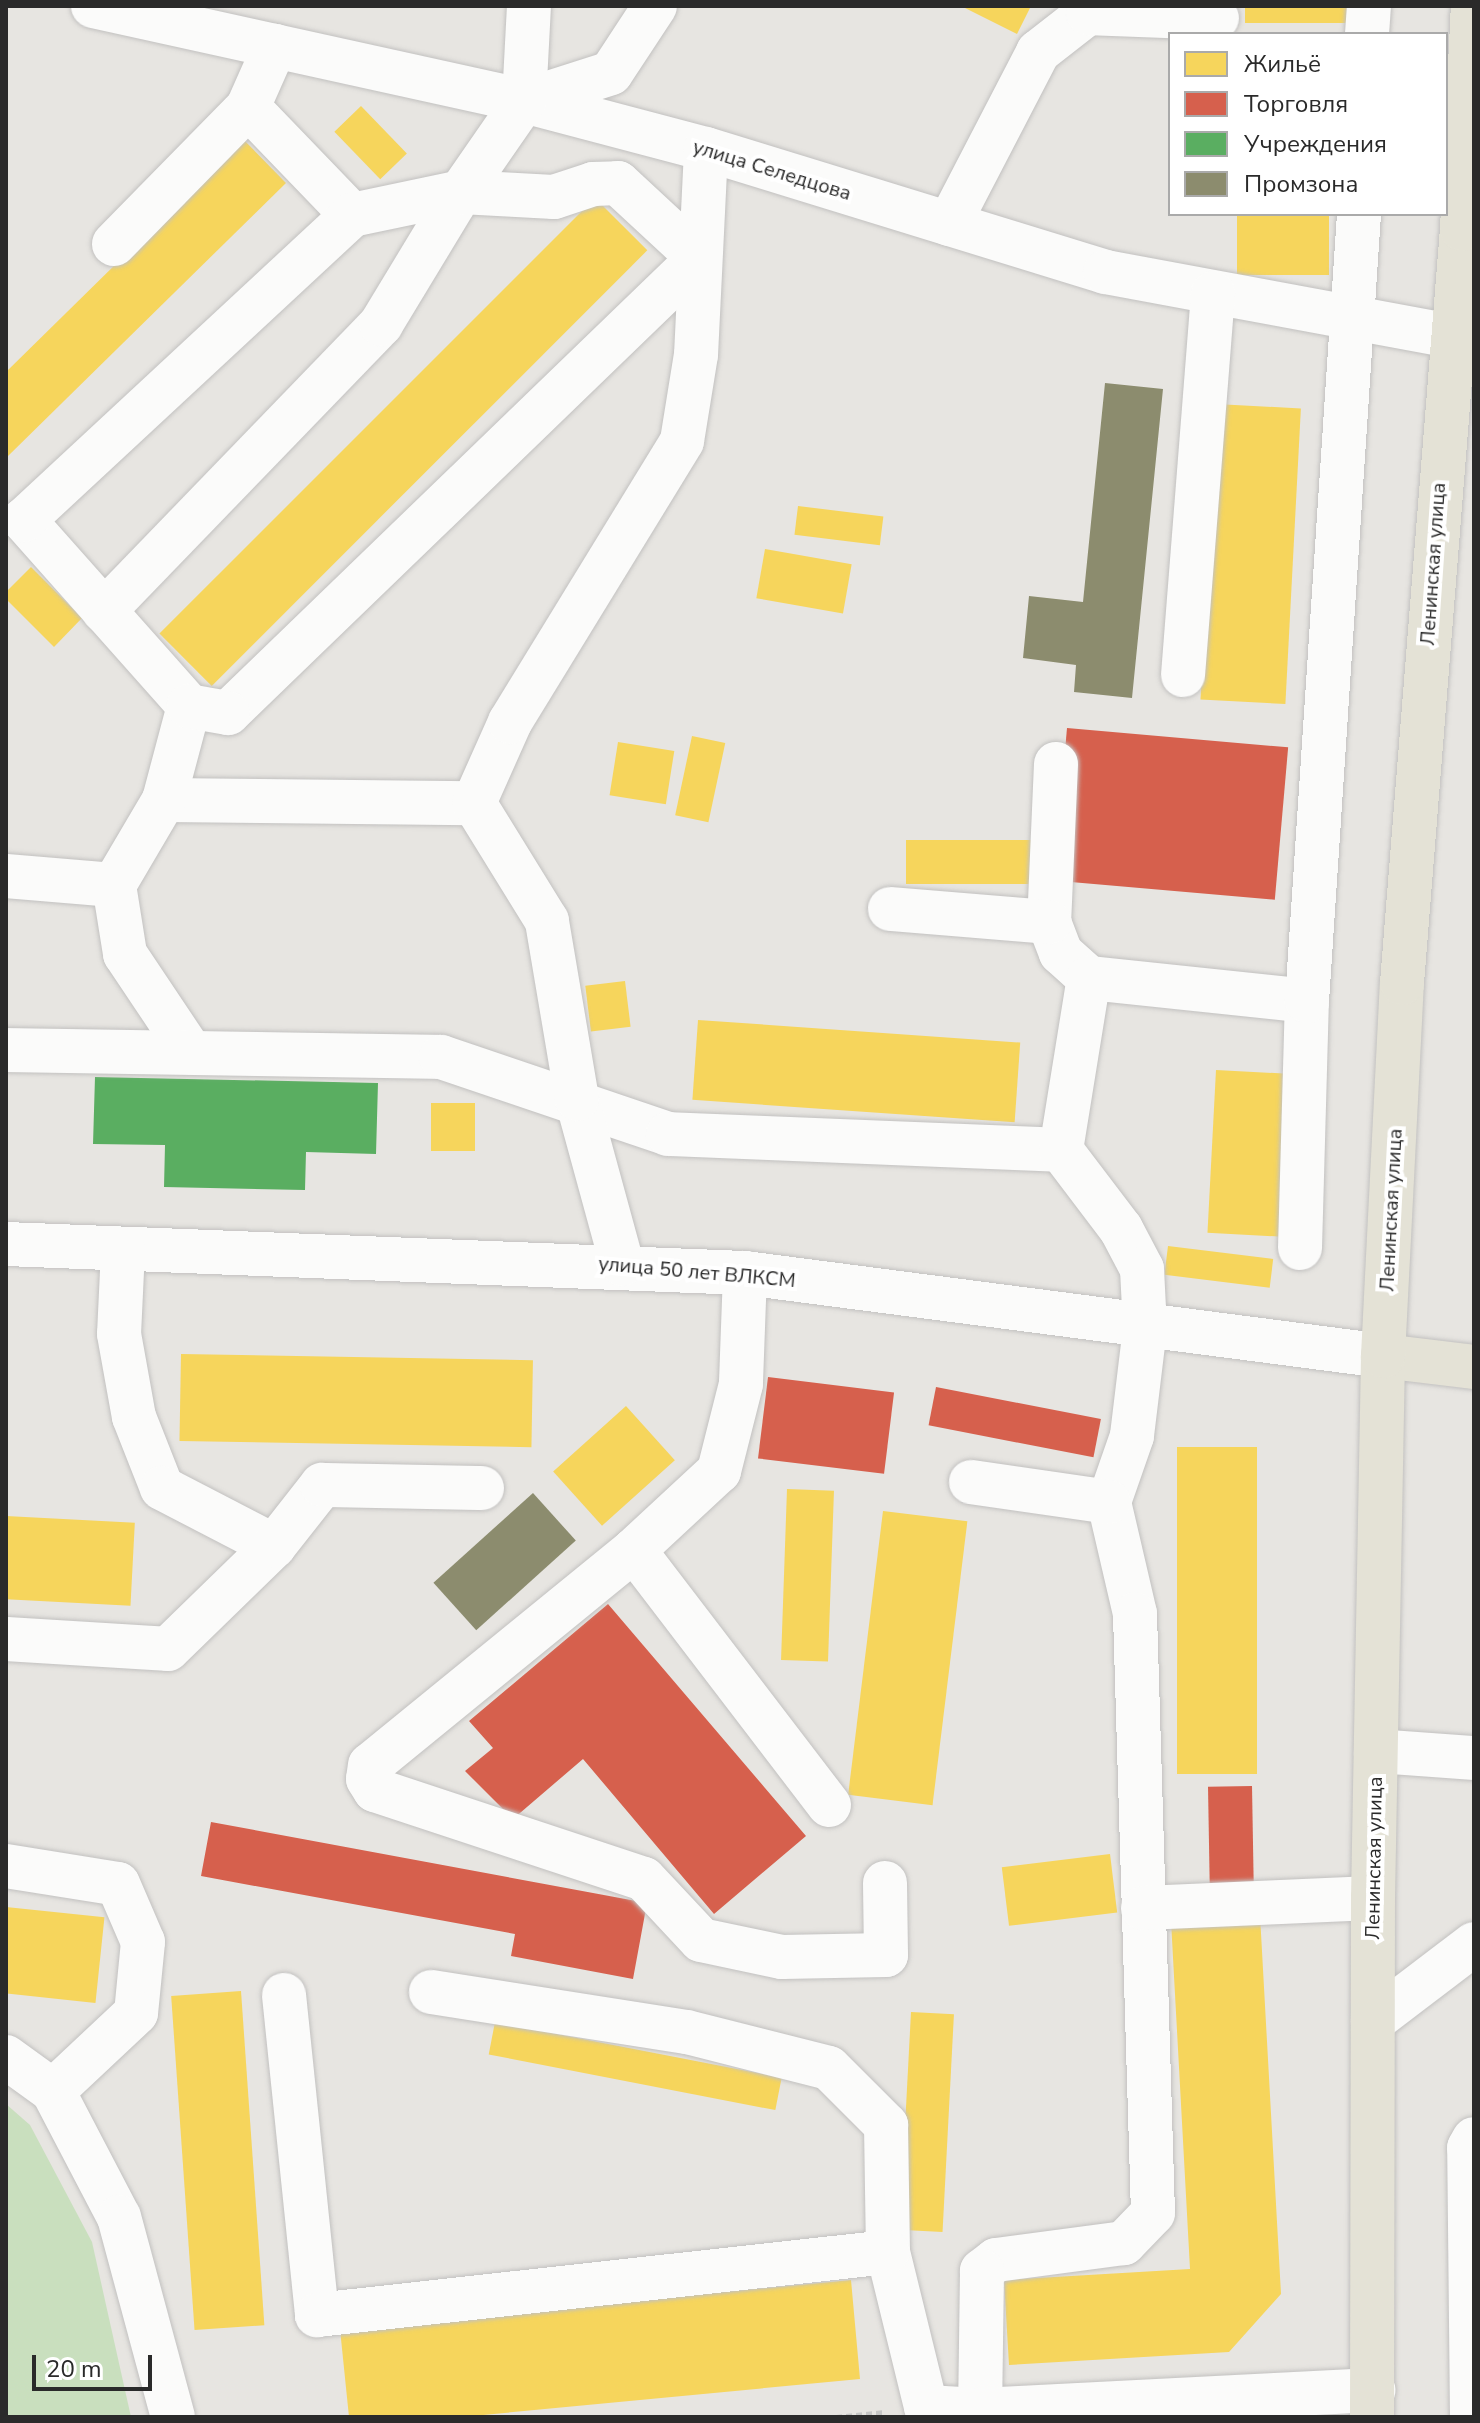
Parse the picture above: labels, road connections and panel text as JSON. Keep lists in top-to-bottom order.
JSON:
{
  "streets": {
    "main road": ["Ленинская улица"],
    "street": ["улица Селедцова", "улица 50 лет ВЛКСМ"]
  },
  "crossings": [
    ["улица Селедцова", "Ленинская улица"],
    ["Ленинская улица", "улица 50 лет ВЛКСМ"]
  ],
  "legend": [
    "Жильё",
    "Торговля",
    "Учреждения",
    "Промзона"
  ],
  "scale_bar": "20 m"
}
